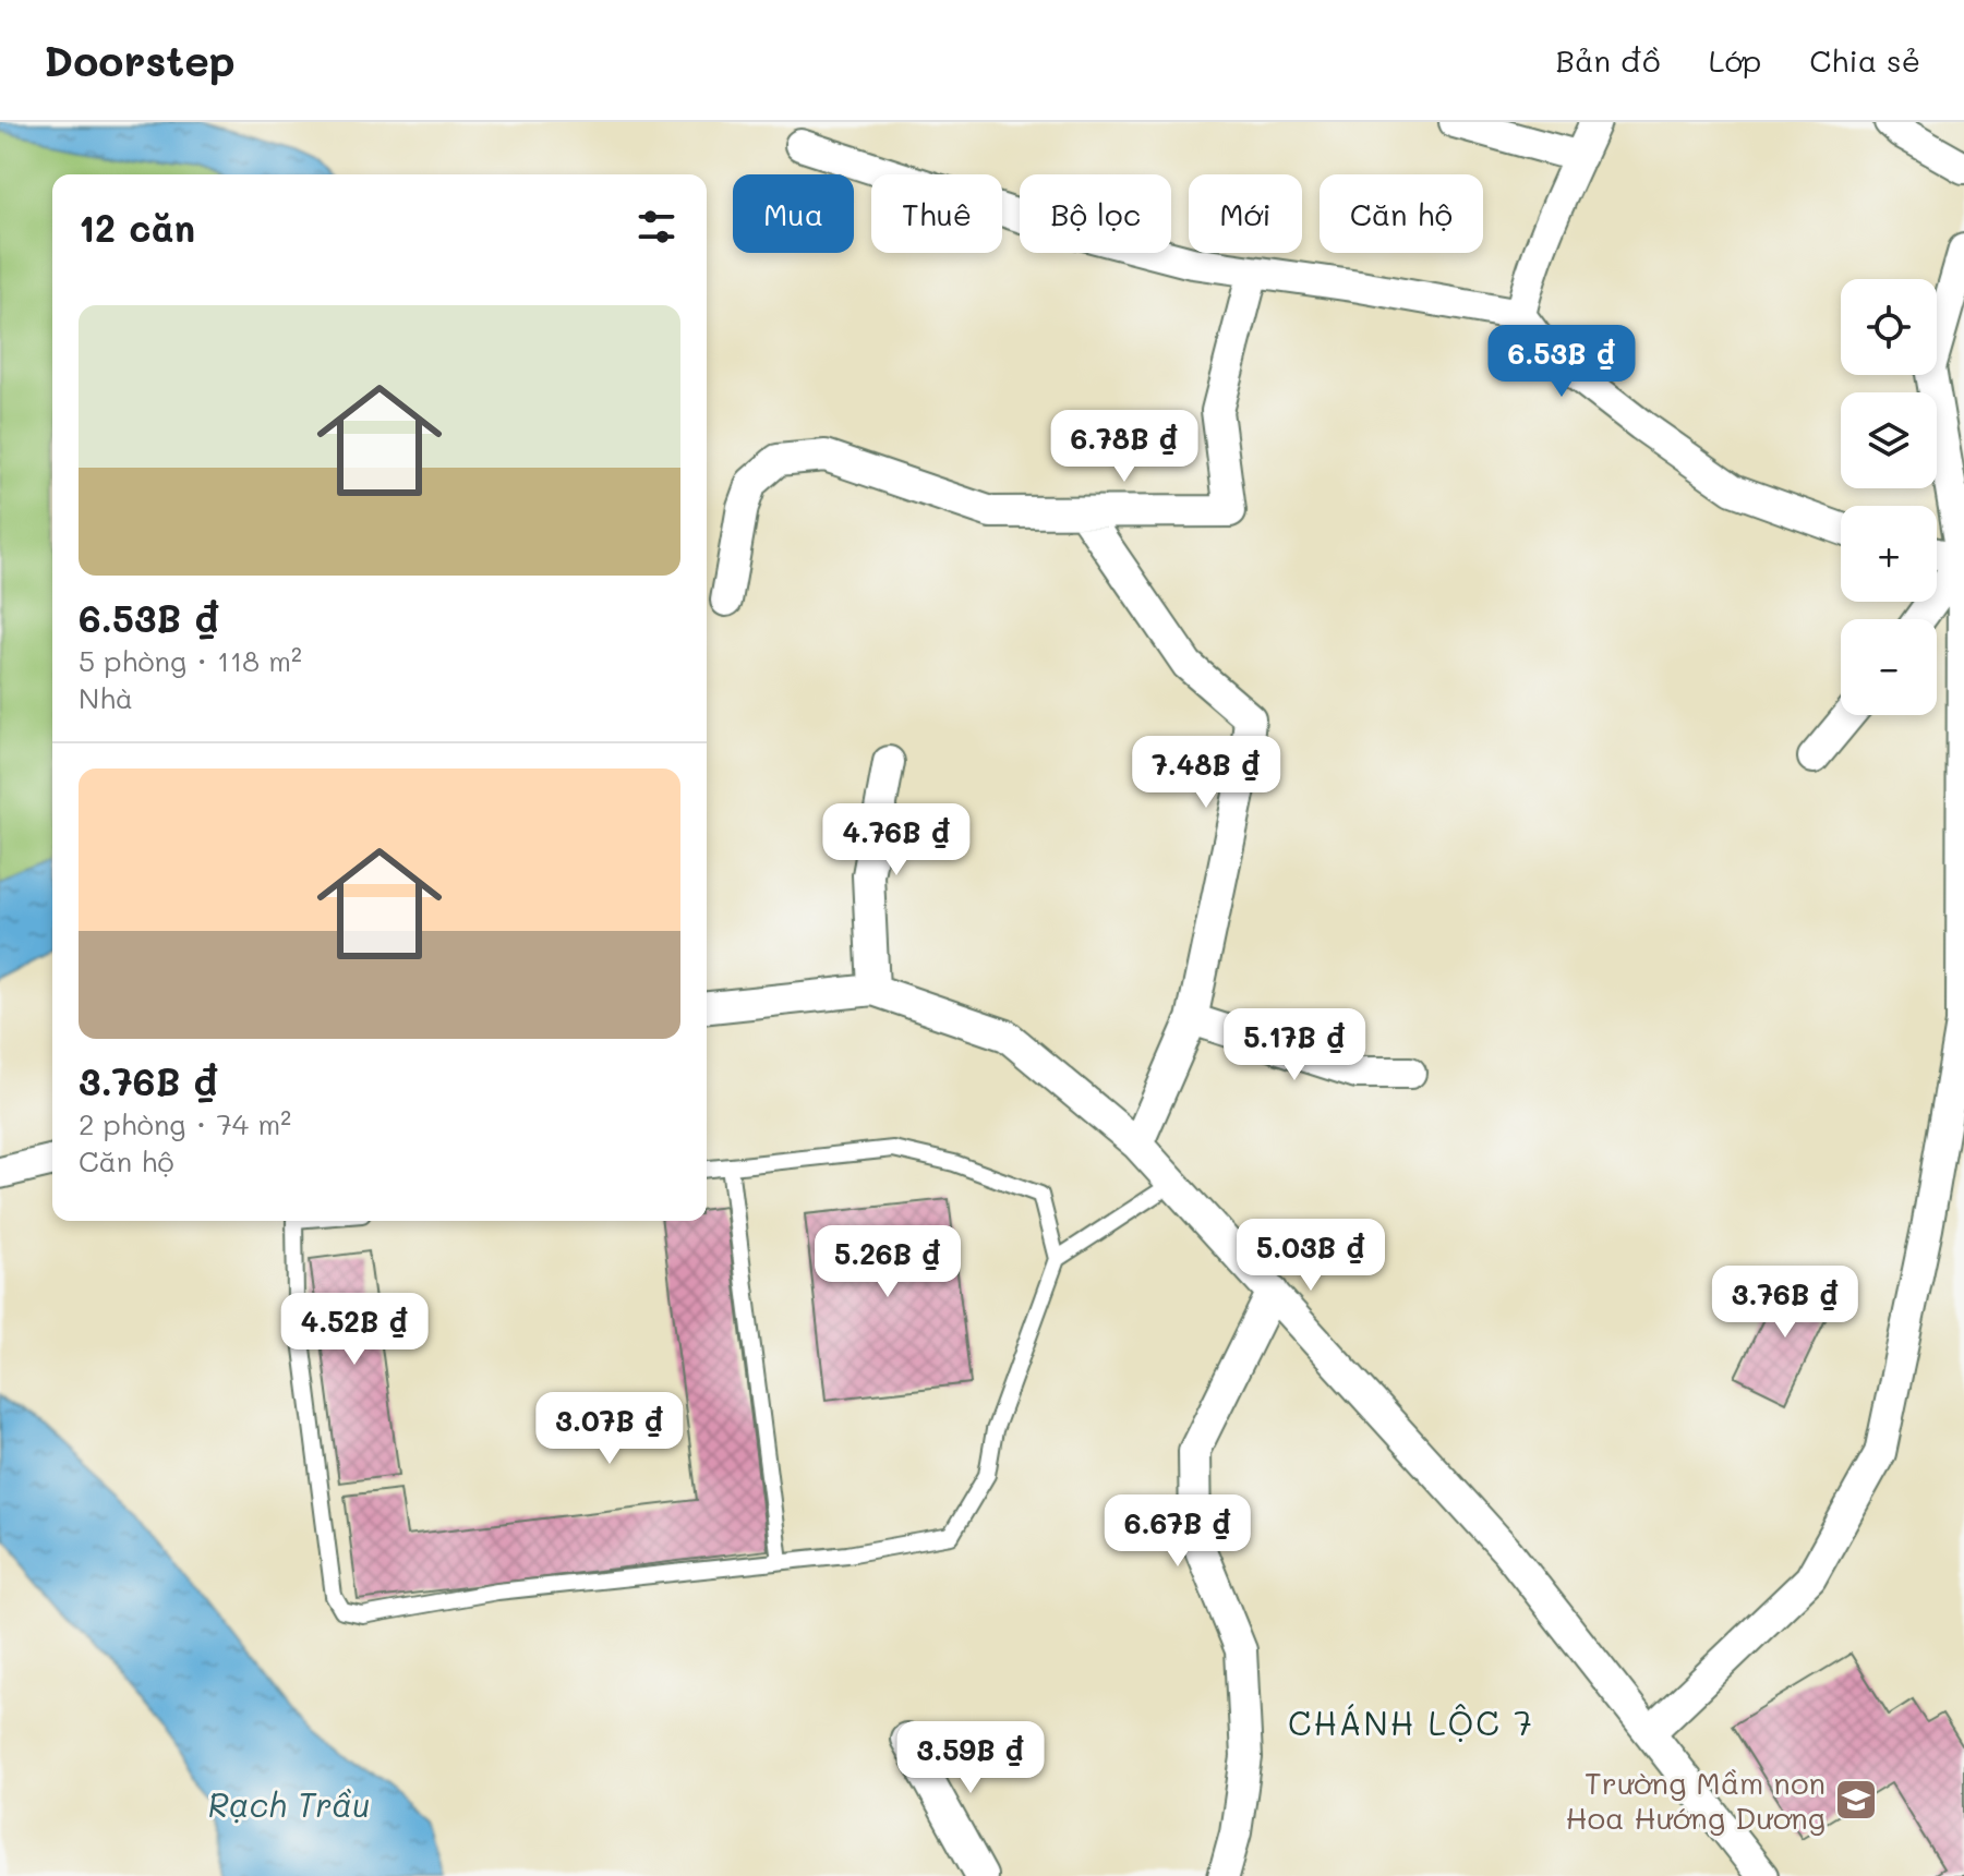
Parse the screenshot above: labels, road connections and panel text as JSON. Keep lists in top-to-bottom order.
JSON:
{
  "districts": ["CHÁNH LỘC 7"],
  "water": ["Rạch Trầu"],
  "places": {
    "school or university": ["Trường Mầm non Hoa Hướng Dương"]
  },
  "page": {
    "header": "Doorstep",
    "nav": ["Bản đồ", "Lớp", "Chia sẻ"],
    "chip": [
      "Mua",
      "Thuê",
      "Bộ lọc",
      "Mới",
      "Căn hộ"
    ],
    "heading": "12 căn",
    "map_buttons": ["+", "−"],
    "list": [
      {
        "name": "6.53B ₫",
        "note": "5 phòng · 118 m² · Nhà"
      },
      {
        "name": "3.76B ₫",
        "note": "2 phòng · 74 m² · Căn hộ"
      }
    ],
    "price": [
      "6.53B ₫",
      "6.78B ₫",
      "7.48B ₫",
      "4.76B ₫",
      "5.17B ₫",
      "5.03B ₫",
      "5.26B ₫",
      "3.76B ₫",
      "4.52B ₫",
      "3.07B ₫",
      "6.67B ₫",
      "3.59B ₫"
    ]
  }
}
